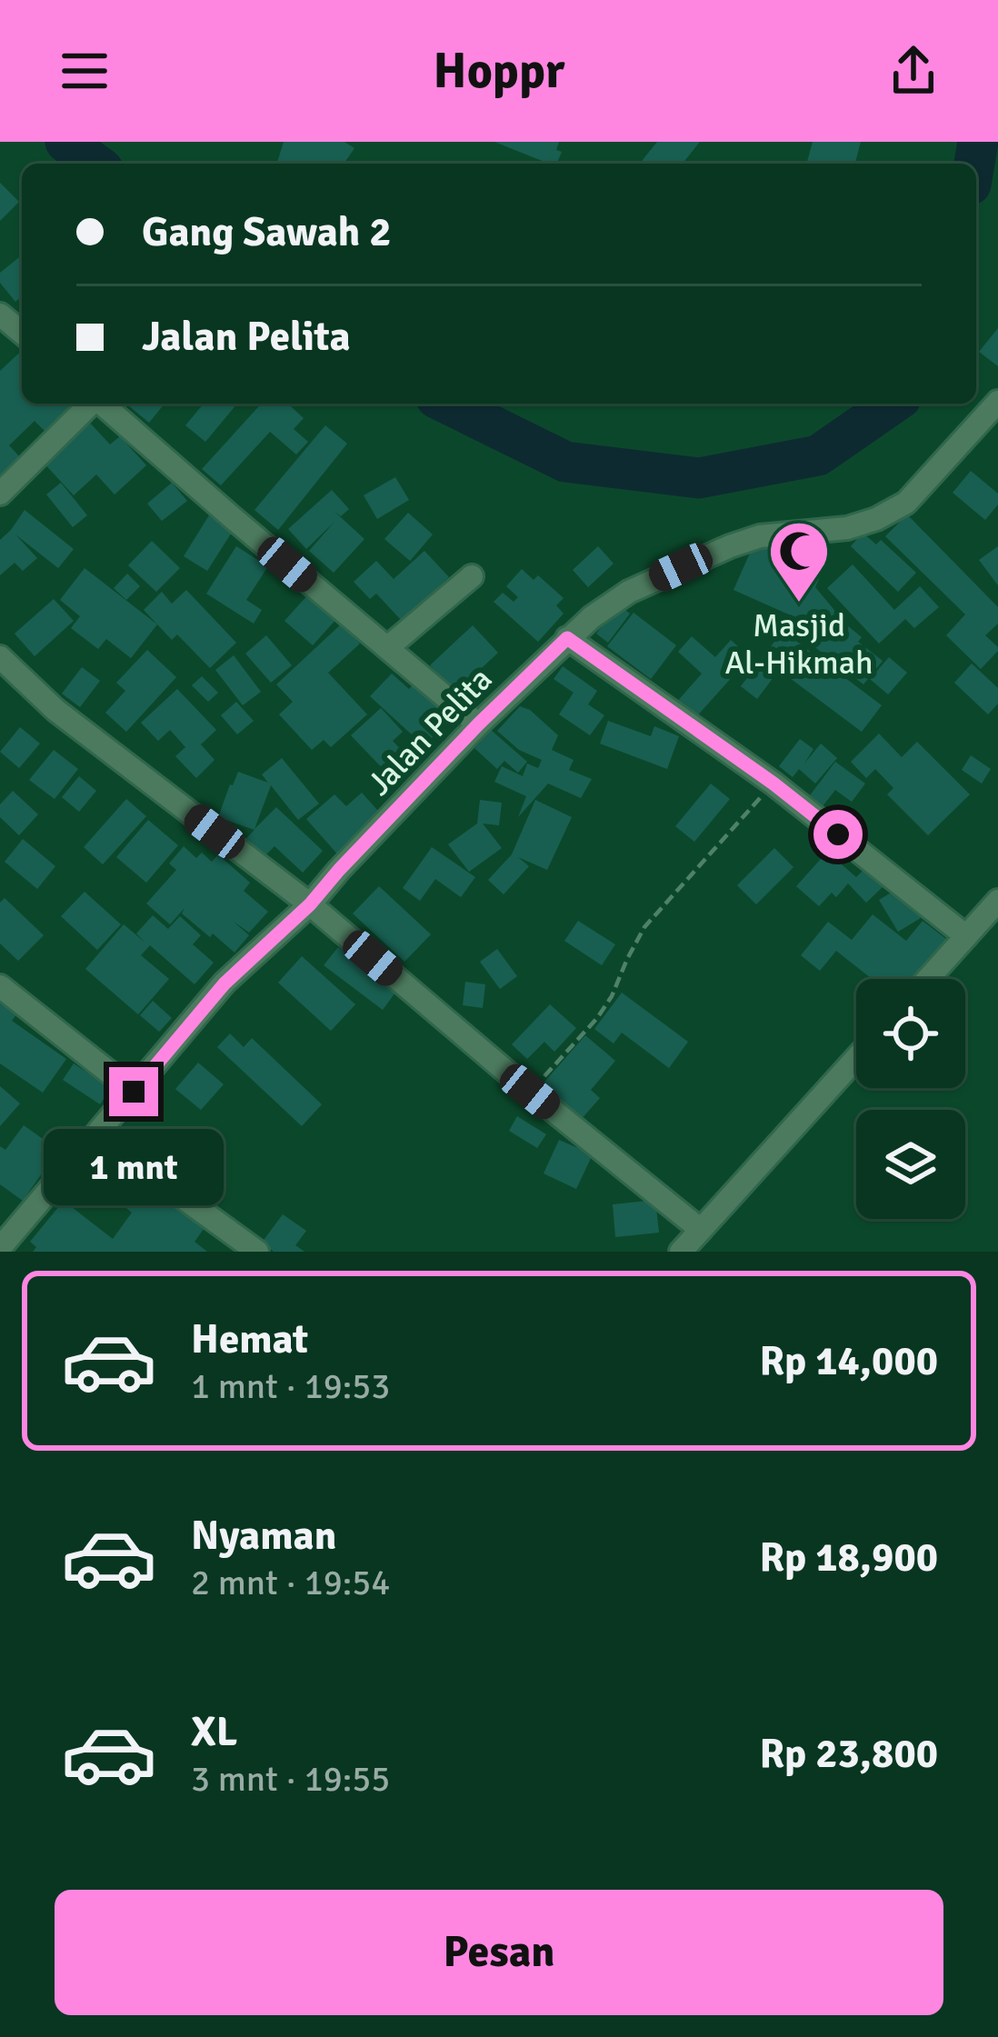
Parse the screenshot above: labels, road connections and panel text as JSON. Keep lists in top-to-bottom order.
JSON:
{
  "streets": {
    "street": ["Jalan Pelita"]
  },
  "places": {
    "mosque": ["Masjid Al-Hikmah"]
  },
  "page": {
    "header": "Hoppr",
    "banner": ["Gang Sawah 2", "Jalan Pelita"],
    "bubble": "1 mnt",
    "list": [
      {
        "name": "Hemat",
        "note": "1 mnt · 19:53",
        "value": "Rp 14,000"
      },
      {
        "name": "Nyaman",
        "note": "2 mnt · 19:54",
        "value": "Rp 18,900"
      },
      {
        "name": "XL",
        "note": "3 mnt · 19:55",
        "value": "Rp 23,800"
      }
    ],
    "buttons": "Pesan"
  }
}
